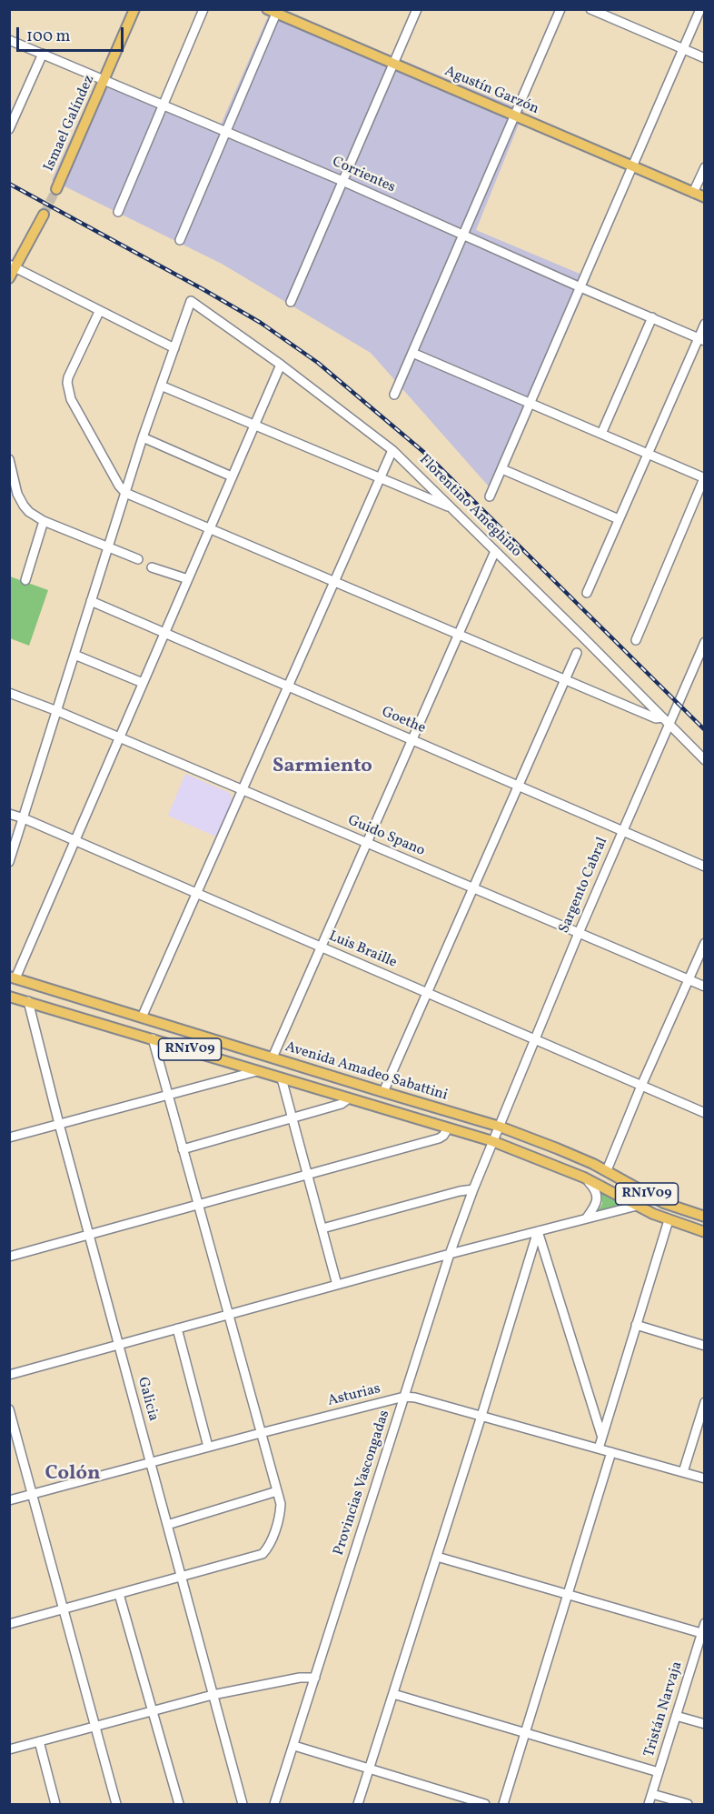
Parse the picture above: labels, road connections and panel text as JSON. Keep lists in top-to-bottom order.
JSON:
{
  "streets": {
    "main road": [
      "Agustín Garzón",
      "Ismael Galíndez",
      "RN1V09",
      "Avenida Amadeo Sabattini"
    ],
    "street": [
      "Corrientes",
      "Florentino Ameghino",
      "Goethe",
      "Guido Spano",
      "Sargento Cabral",
      "Luis Braille",
      "Asturias",
      "Galicia",
      "Provincias Vascongadas",
      "Tristán Narvaja"
    ]
  },
  "crossings": [
    ["Ismael Galíndez", "Corrientes"],
    ["Florentino Ameghino", "Sargento Cabral"],
    ["Goethe", "Sargento Cabral"],
    ["Guido Spano", "Sargento Cabral"],
    ["Sargento Cabral", "Luis Braille"],
    ["Sargento Cabral", "Avenida Amadeo Sabattini"],
    ["Sargento Cabral", "Provincias Vascongadas"],
    ["Avenida Amadeo Sabattini", "Galicia"],
    ["Avenida Amadeo Sabattini", "Provincias Vascongadas"],
    ["Asturias", "Galicia"],
    ["Asturias", "Provincias Vascongadas"]
  ],
  "districts": ["Sarmiento", "Colón"],
  "scale_bar": "100 m"
}
